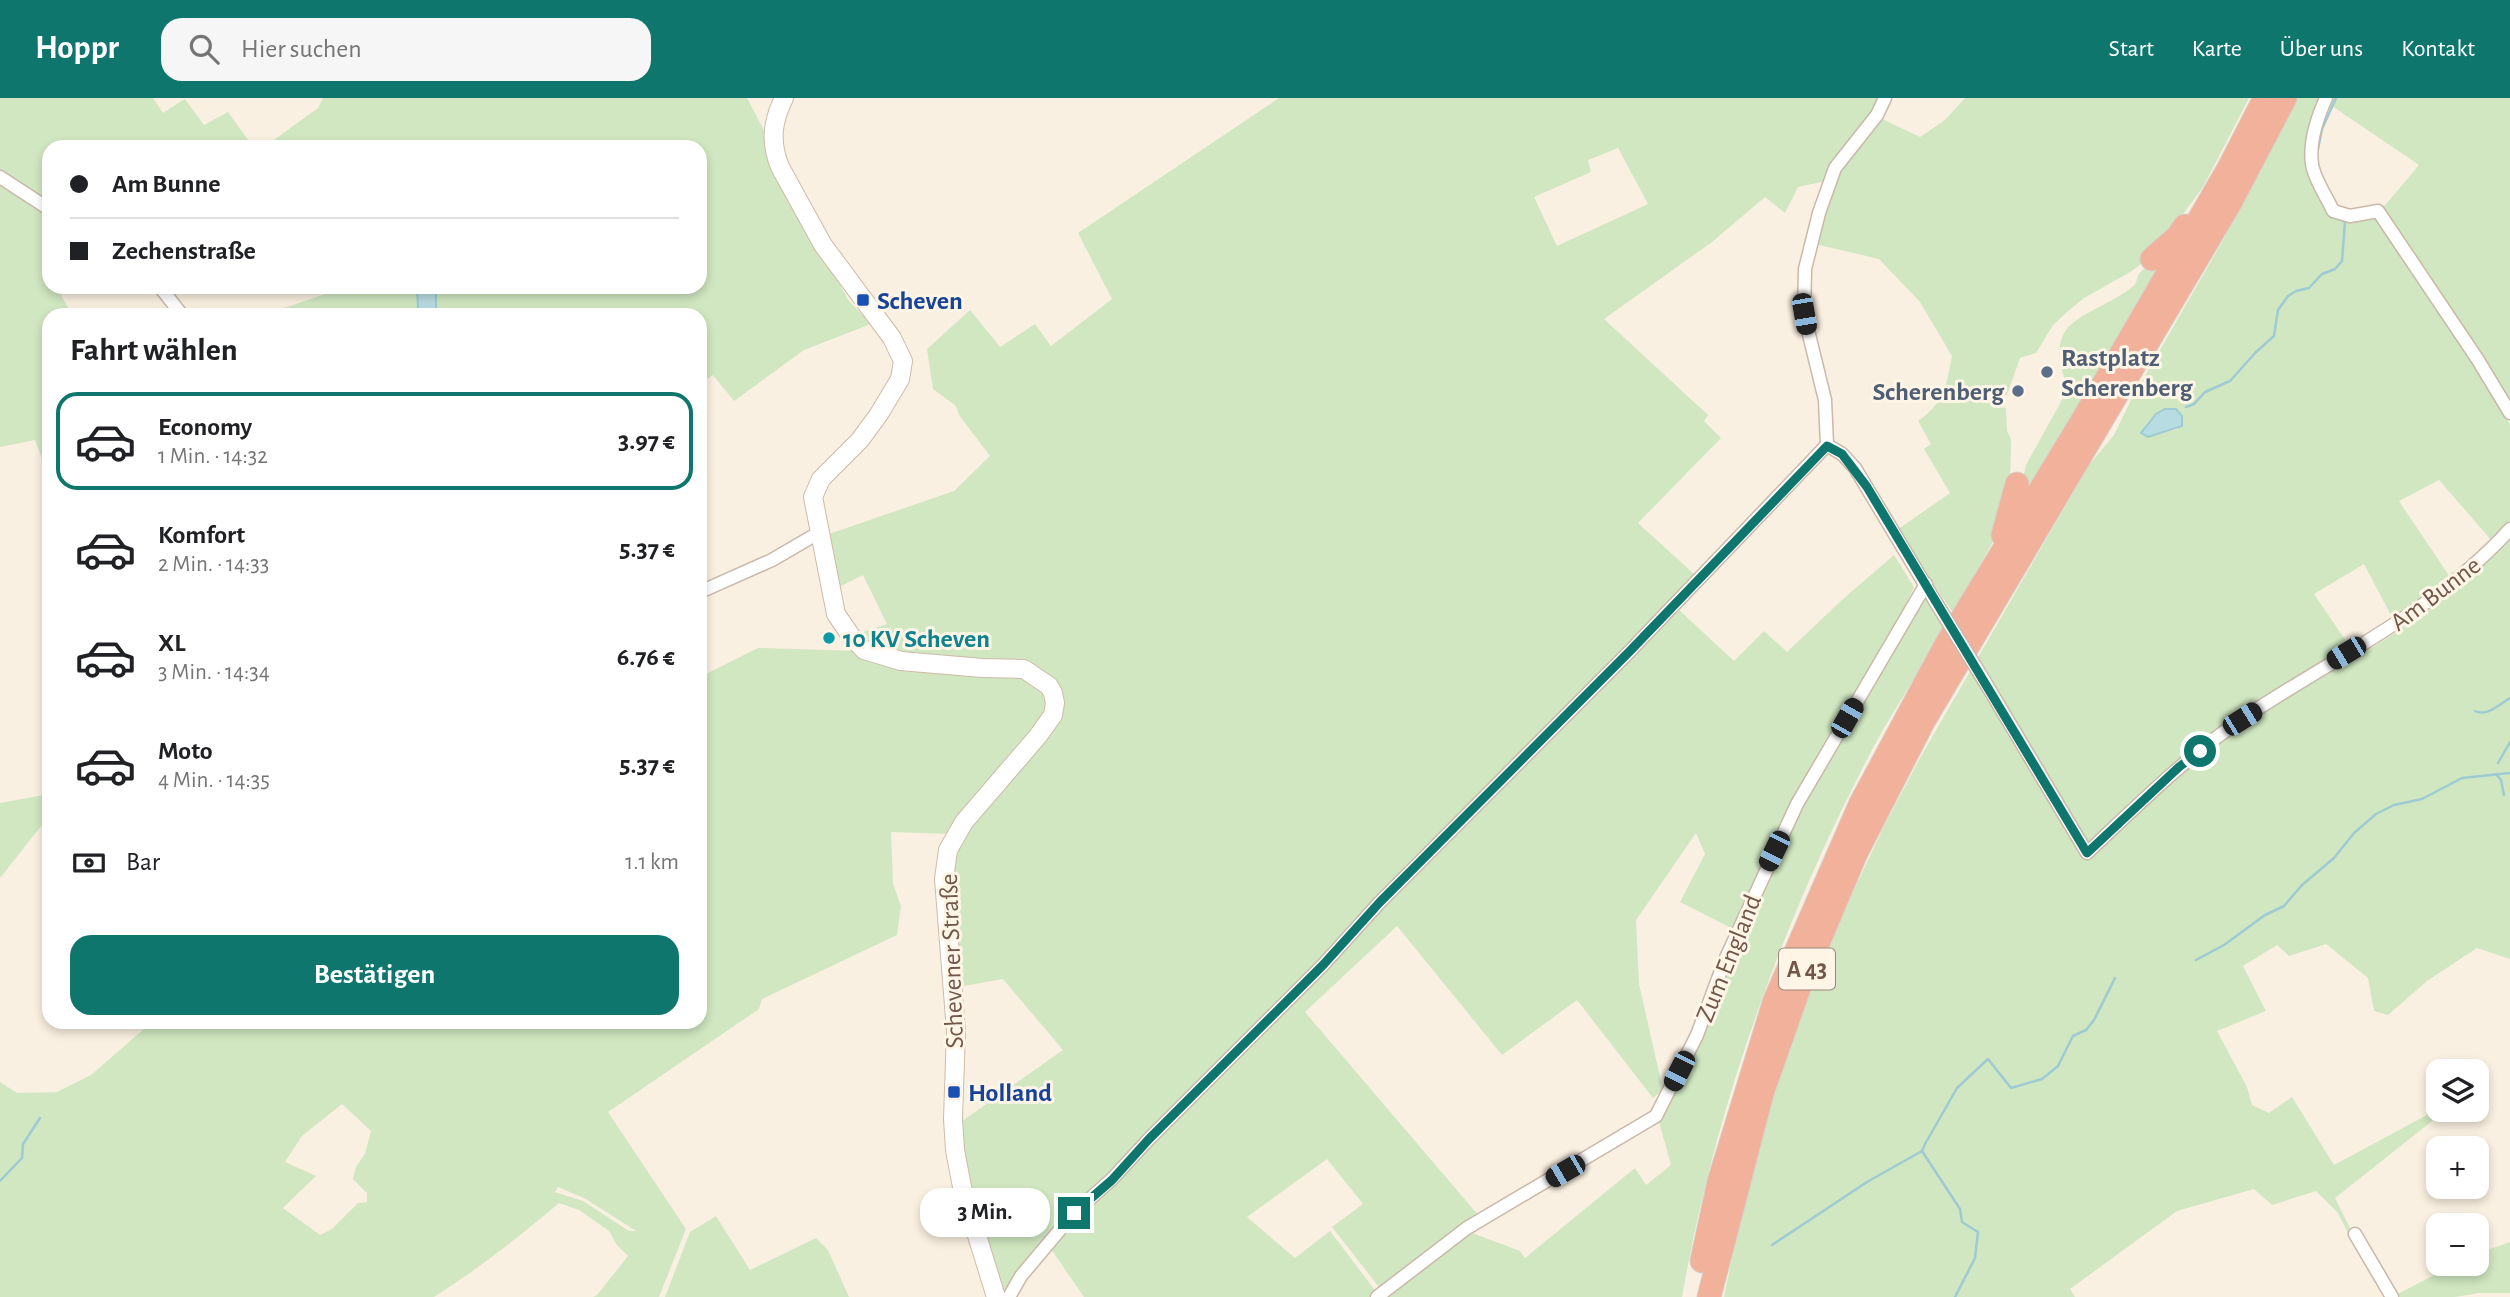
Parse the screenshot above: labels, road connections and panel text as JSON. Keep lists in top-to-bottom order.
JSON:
{
  "streets": {
    "highway": ["A 43"],
    "main road": ["Schevener Straße"],
    "street": ["Am Bunne", "Zum England"]
  },
  "crossings": [
    ["Am Bunne", "Zum England"]
  ],
  "places": {
    "transit": ["Scheven", "Holland"],
    "other": ["Rastplatz Scherenberg", "Scherenberg", "10 KV Scheven"]
  },
  "page": {
    "header": "Hoppr",
    "search": "Hier suchen",
    "nav": [
      "Start",
      "Karte",
      "Über uns",
      "Kontakt"
    ],
    "banner": ["Am Bunne", "Zechenstraße"],
    "heading": "Fahrt wählen",
    "list": [
      {
        "name": "Economy",
        "note": "1 Min. · 14:32",
        "value": "3.97 €"
      },
      {
        "name": "Komfort",
        "note": "2 Min. · 14:33",
        "value": "5.37 €"
      },
      {
        "name": "XL",
        "note": "3 Min. · 14:34",
        "value": "6.76 €"
      },
      {
        "name": "Moto",
        "note": "4 Min. · 14:35",
        "value": "5.37 €"
      }
    ],
    "pay": ["Bar", "1.1 km"],
    "buttons": "Bestätigen",
    "map_buttons": ["+", "−"],
    "bubble": "3 Min."
  }
}
